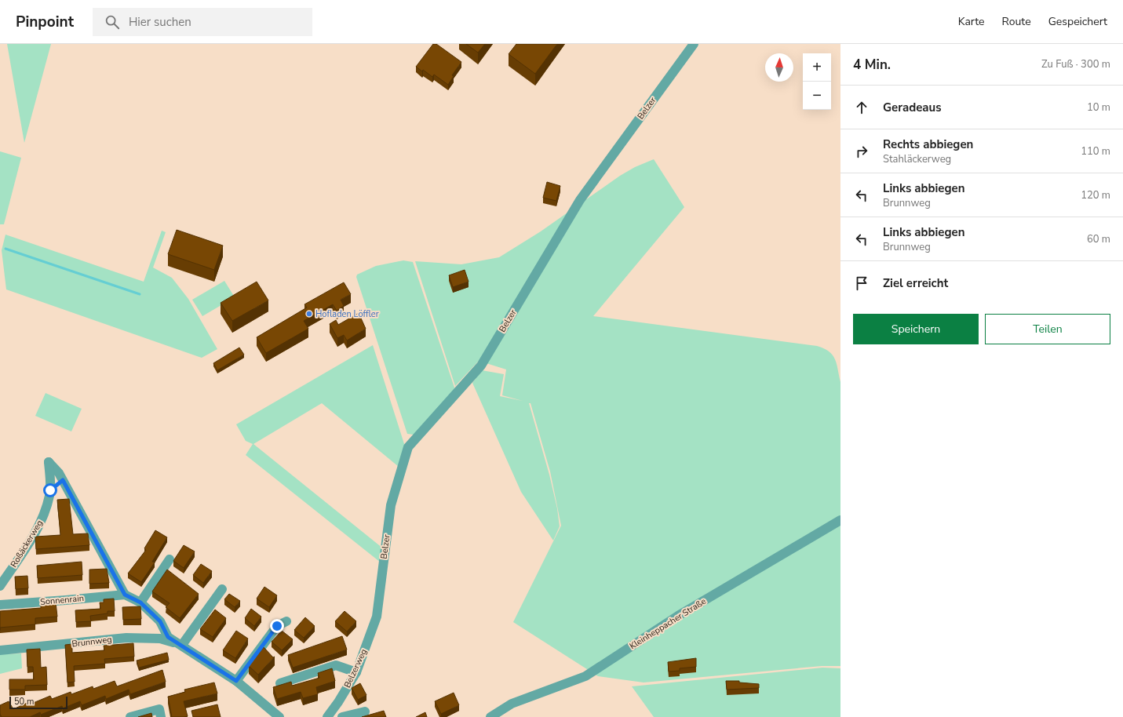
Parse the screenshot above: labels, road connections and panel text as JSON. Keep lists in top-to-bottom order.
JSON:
{
  "streets": {
    "street": [
      "Belzer",
      "Roßäckerweg",
      "Sonnenrain",
      "Kleinheppacher Straße",
      "Brunnweg",
      "Belzerweg"
    ]
  },
  "crossings": [
    ["Belzer", "Belzerweg"],
    ["Sonnenrain", "Brunnweg"]
  ],
  "places": ["Hofladen Löffler"],
  "scale_bar": "50 m",
  "north": "top",
  "page": {
    "header": "Pinpoint",
    "search": "Hier suchen",
    "nav": ["Karte", "Route", "Gespeichert"],
    "heading": ["4 Min.", "Zu Fuß · 300 m"],
    "map_buttons": ["+", "−"],
    "list": [
      ["Geradeaus", "10 m"],
      ["Rechts abbiegen", "Stahläckerweg", "110 m"],
      ["Links abbiegen", "Brunnweg", "120 m"],
      ["Links abbiegen", "Brunnweg", "60 m"],
      "Ziel erreicht"
    ],
    "buttons": ["Speichern", "Teilen"],
    "scale": "50 m"
  }
}
